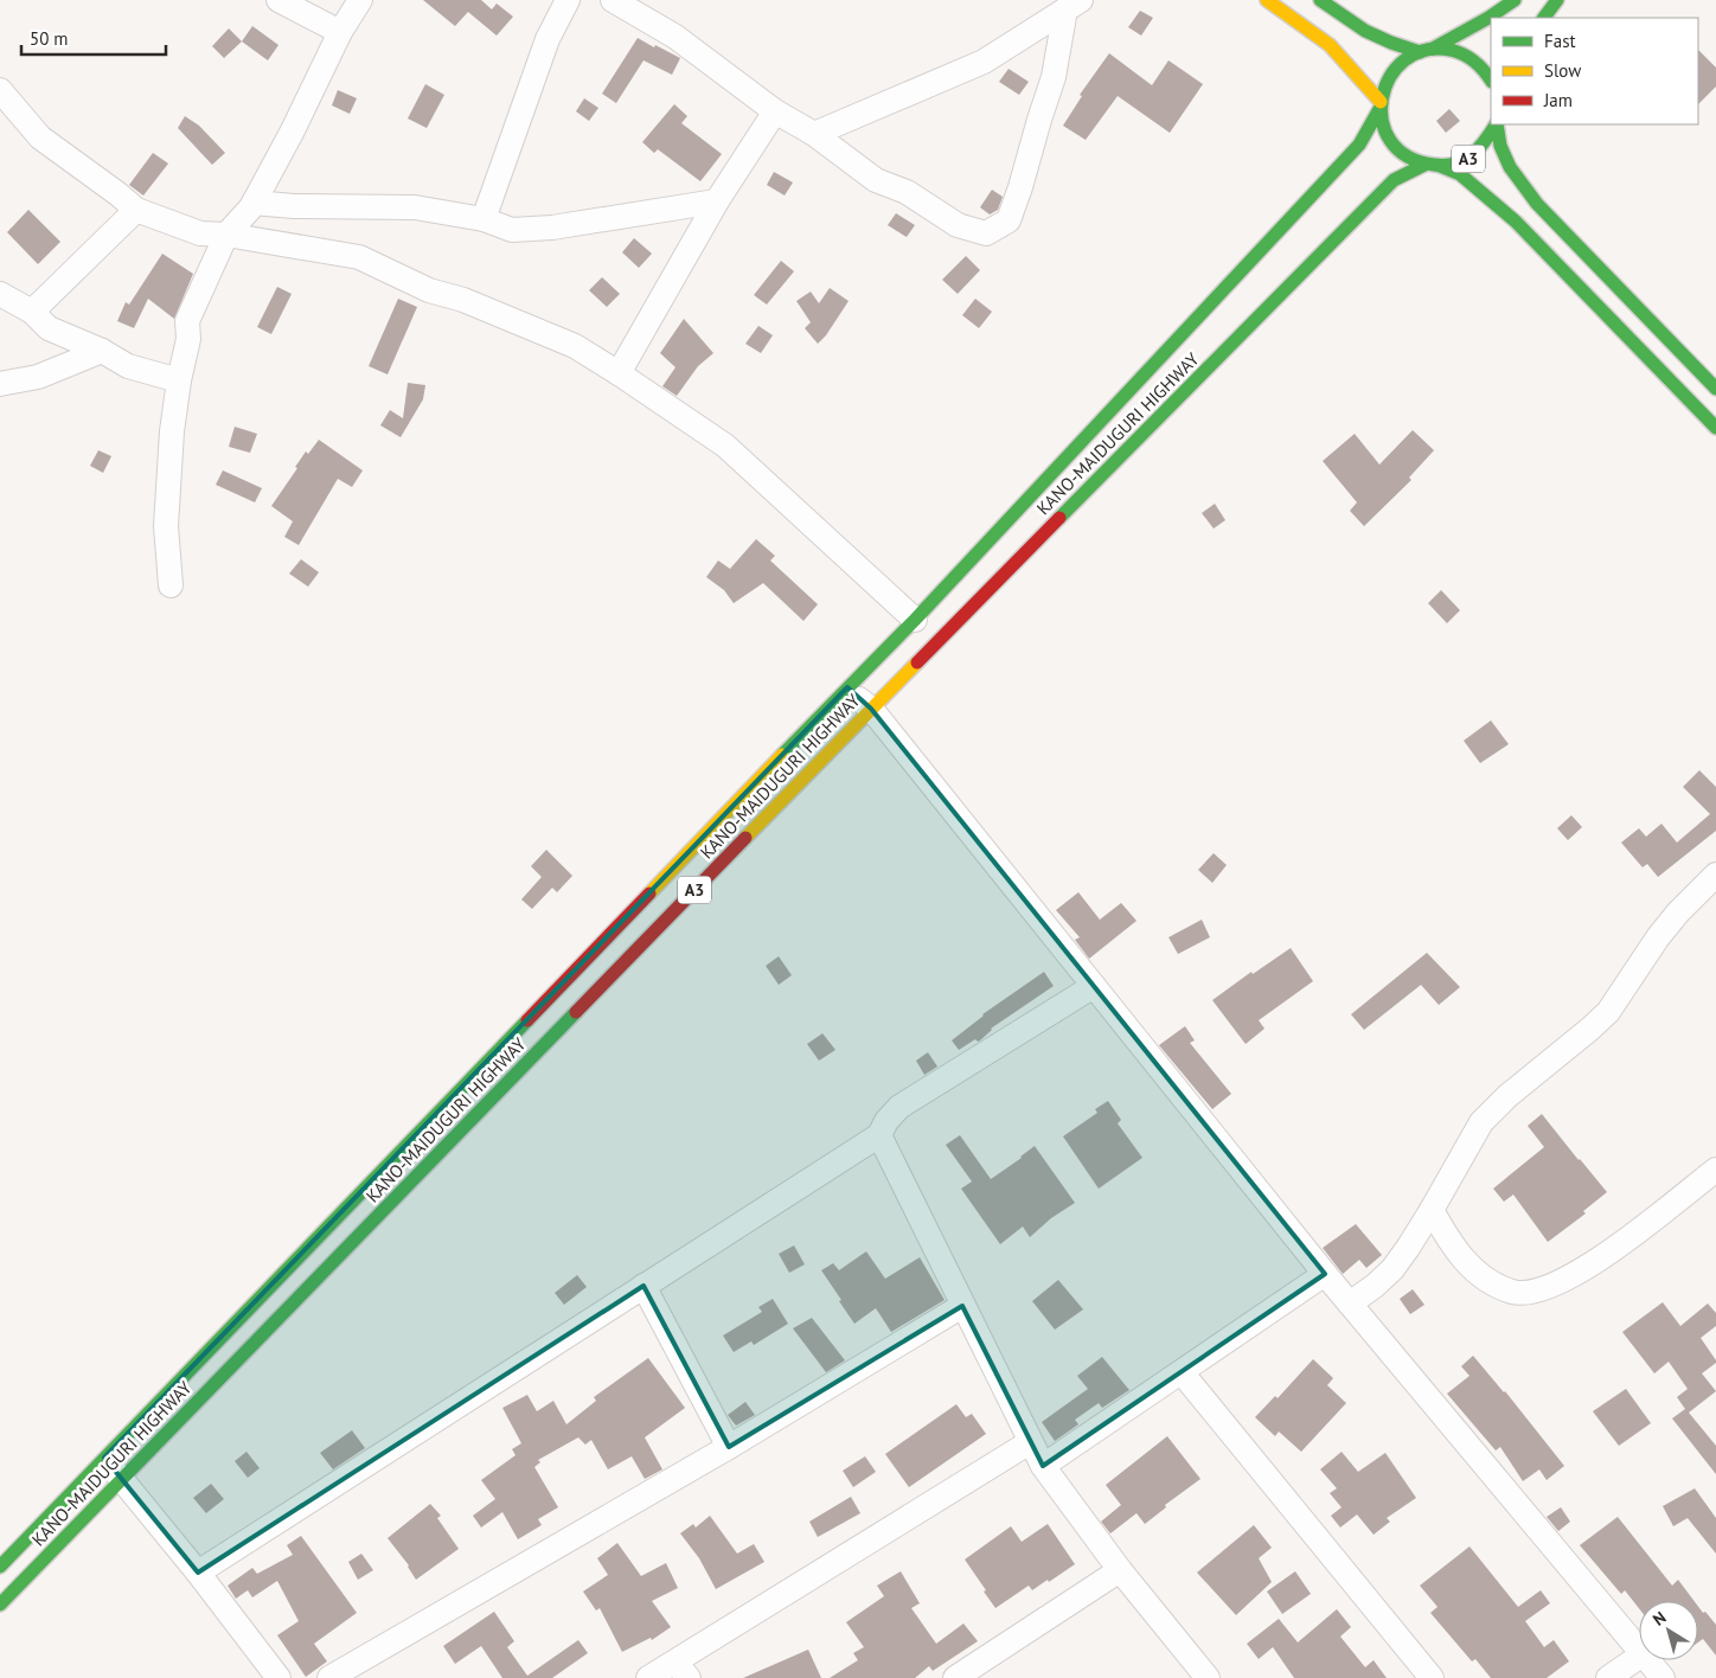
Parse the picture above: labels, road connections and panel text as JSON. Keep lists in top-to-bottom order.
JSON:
{
  "streets": {
    "main road": ["A3", "KANO-MAIDUGURI HIGHWAY"]
  },
  "crossings": [
    ["A3", "KANO-MAIDUGURI HIGHWAY"]
  ],
  "legend": ["Fast", "Slow", "Jam"],
  "scale_bar": "50 m",
  "north": "top left"
}
